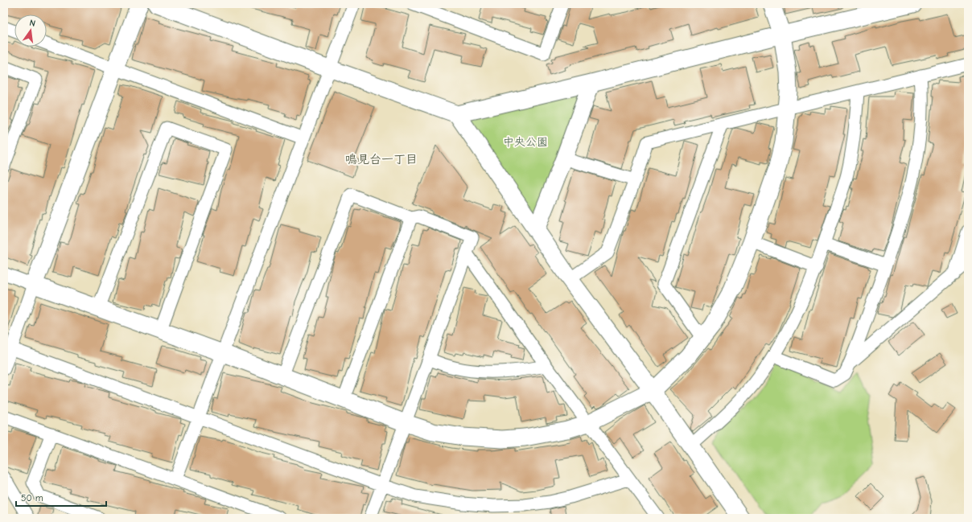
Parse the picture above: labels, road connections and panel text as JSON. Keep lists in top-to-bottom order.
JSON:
{
  "districts": ["鳴見台一丁目"],
  "parks": ["中央公園"],
  "scale_bar": "50 m",
  "north": "top"
}
